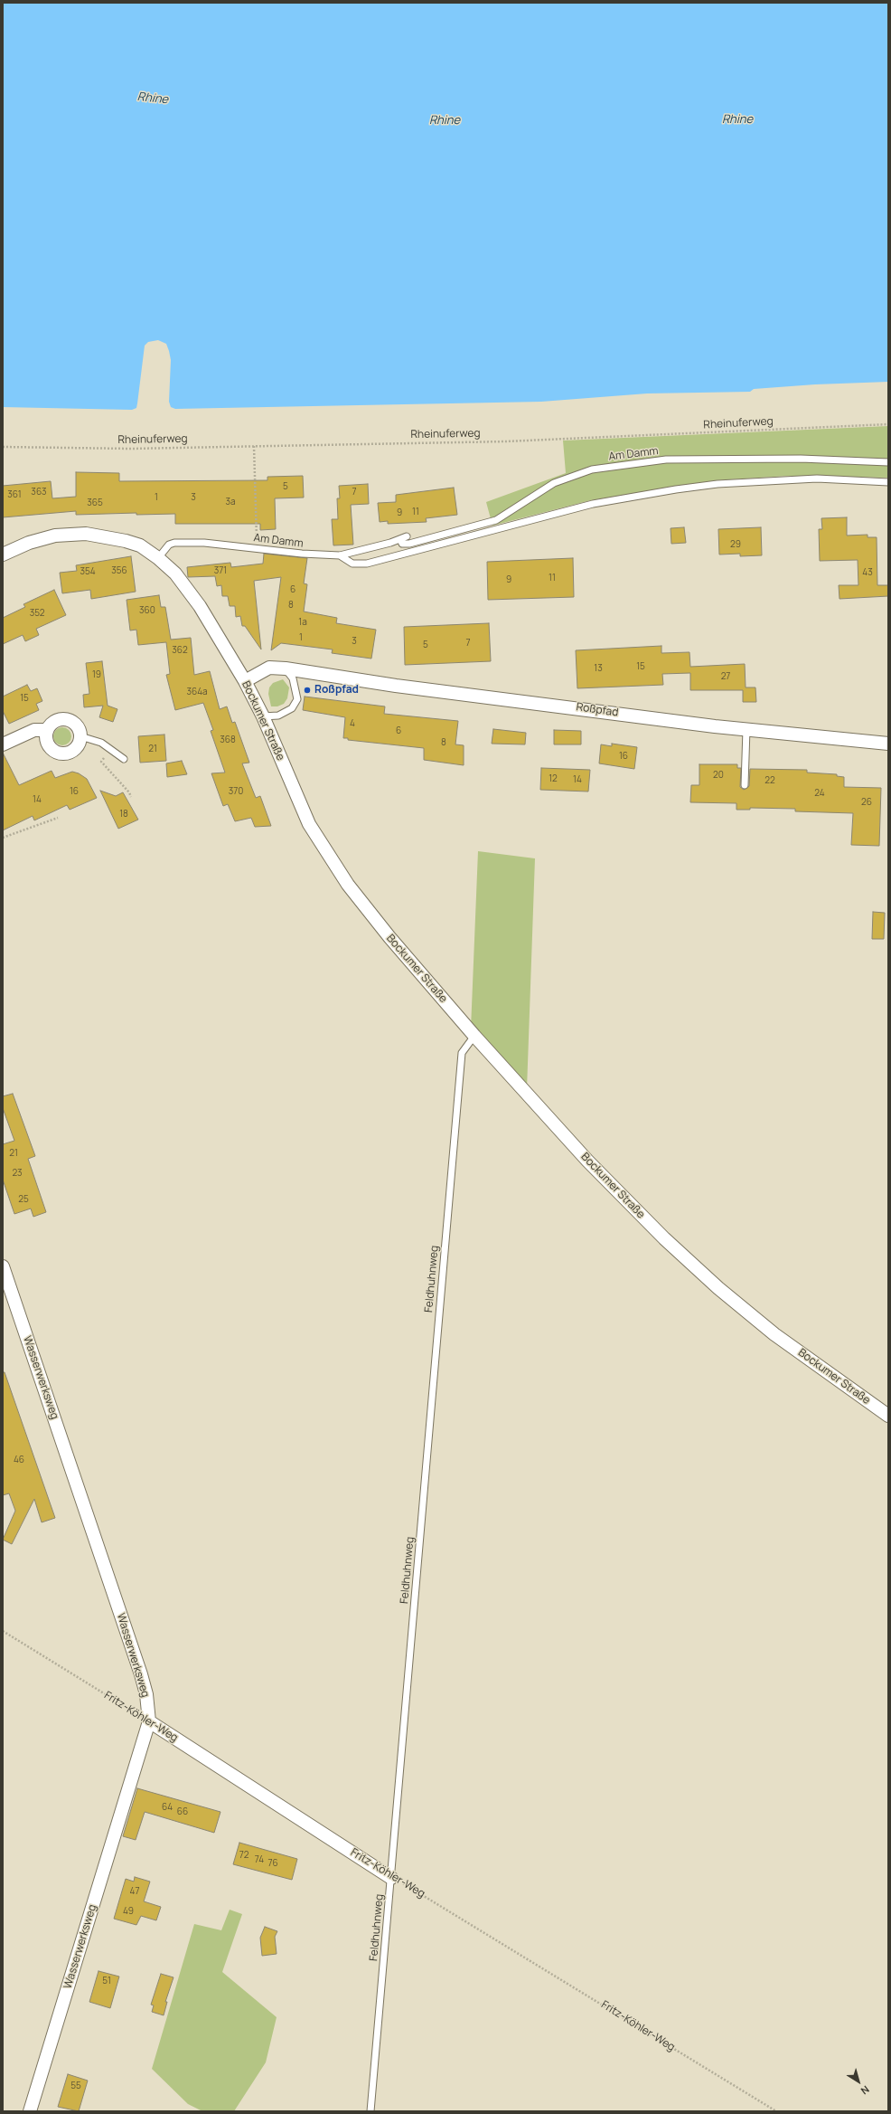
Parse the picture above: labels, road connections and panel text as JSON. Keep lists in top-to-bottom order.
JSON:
{
  "streets": {
    "street": [
      "Roßpfad",
      "Bockumer Straße",
      "Wasserwerksweg",
      "Fritz-Köhler-Weg"
    ],
    "lane": ["Am Damm", "Feldhuhnweg"],
    "path": ["Rheinuferweg"]
  },
  "crossings": [
    ["Am Damm", "Bockumer Straße"],
    ["Roßpfad", "Bockumer Straße"],
    ["Bockumer Straße", "Feldhuhnweg"],
    ["Feldhuhnweg", "Fritz-Köhler-Weg"],
    ["Wasserwerksweg", "Fritz-Köhler-Weg"]
  ],
  "water": ["Rhine"],
  "places": ["Roßpfad"],
  "house_numbers": [
    "5",
    "363",
    "7",
    "361",
    "1",
    "3",
    "3a",
    "365",
    "11",
    "9",
    "29",
    "356",
    "371",
    "354",
    "43",
    "11",
    "9",
    "6",
    "8",
    "360",
    "352",
    "1a",
    "1",
    "3",
    "7",
    "5",
    "362",
    "15",
    "13",
    "19",
    "27",
    "364a",
    "15",
    "4",
    "6",
    "368",
    "8",
    "21",
    "16",
    "20",
    "12",
    "14",
    "22",
    "16",
    "370",
    "24",
    "14",
    "26",
    "18",
    "21",
    "23",
    "25",
    "46",
    "64",
    "66",
    "72",
    "74",
    "76",
    "47",
    "49",
    "51",
    "55"
  ],
  "north": "bottom right"
}
